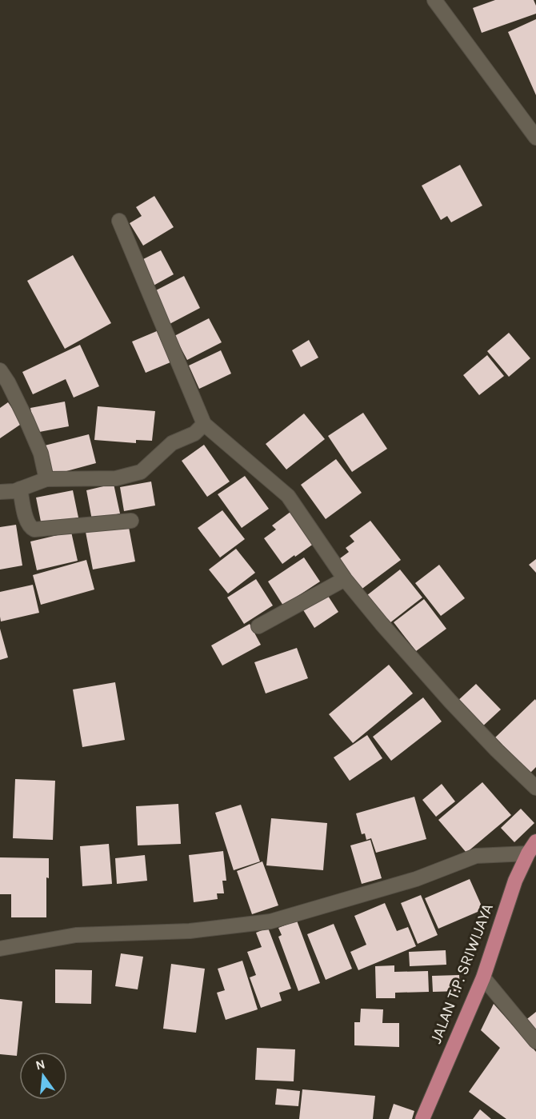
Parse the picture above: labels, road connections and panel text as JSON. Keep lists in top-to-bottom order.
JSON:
{
  "streets": {
    "main road": ["JALAN T.P. SRIWIJAYA"]
  },
  "north": "top"
}
